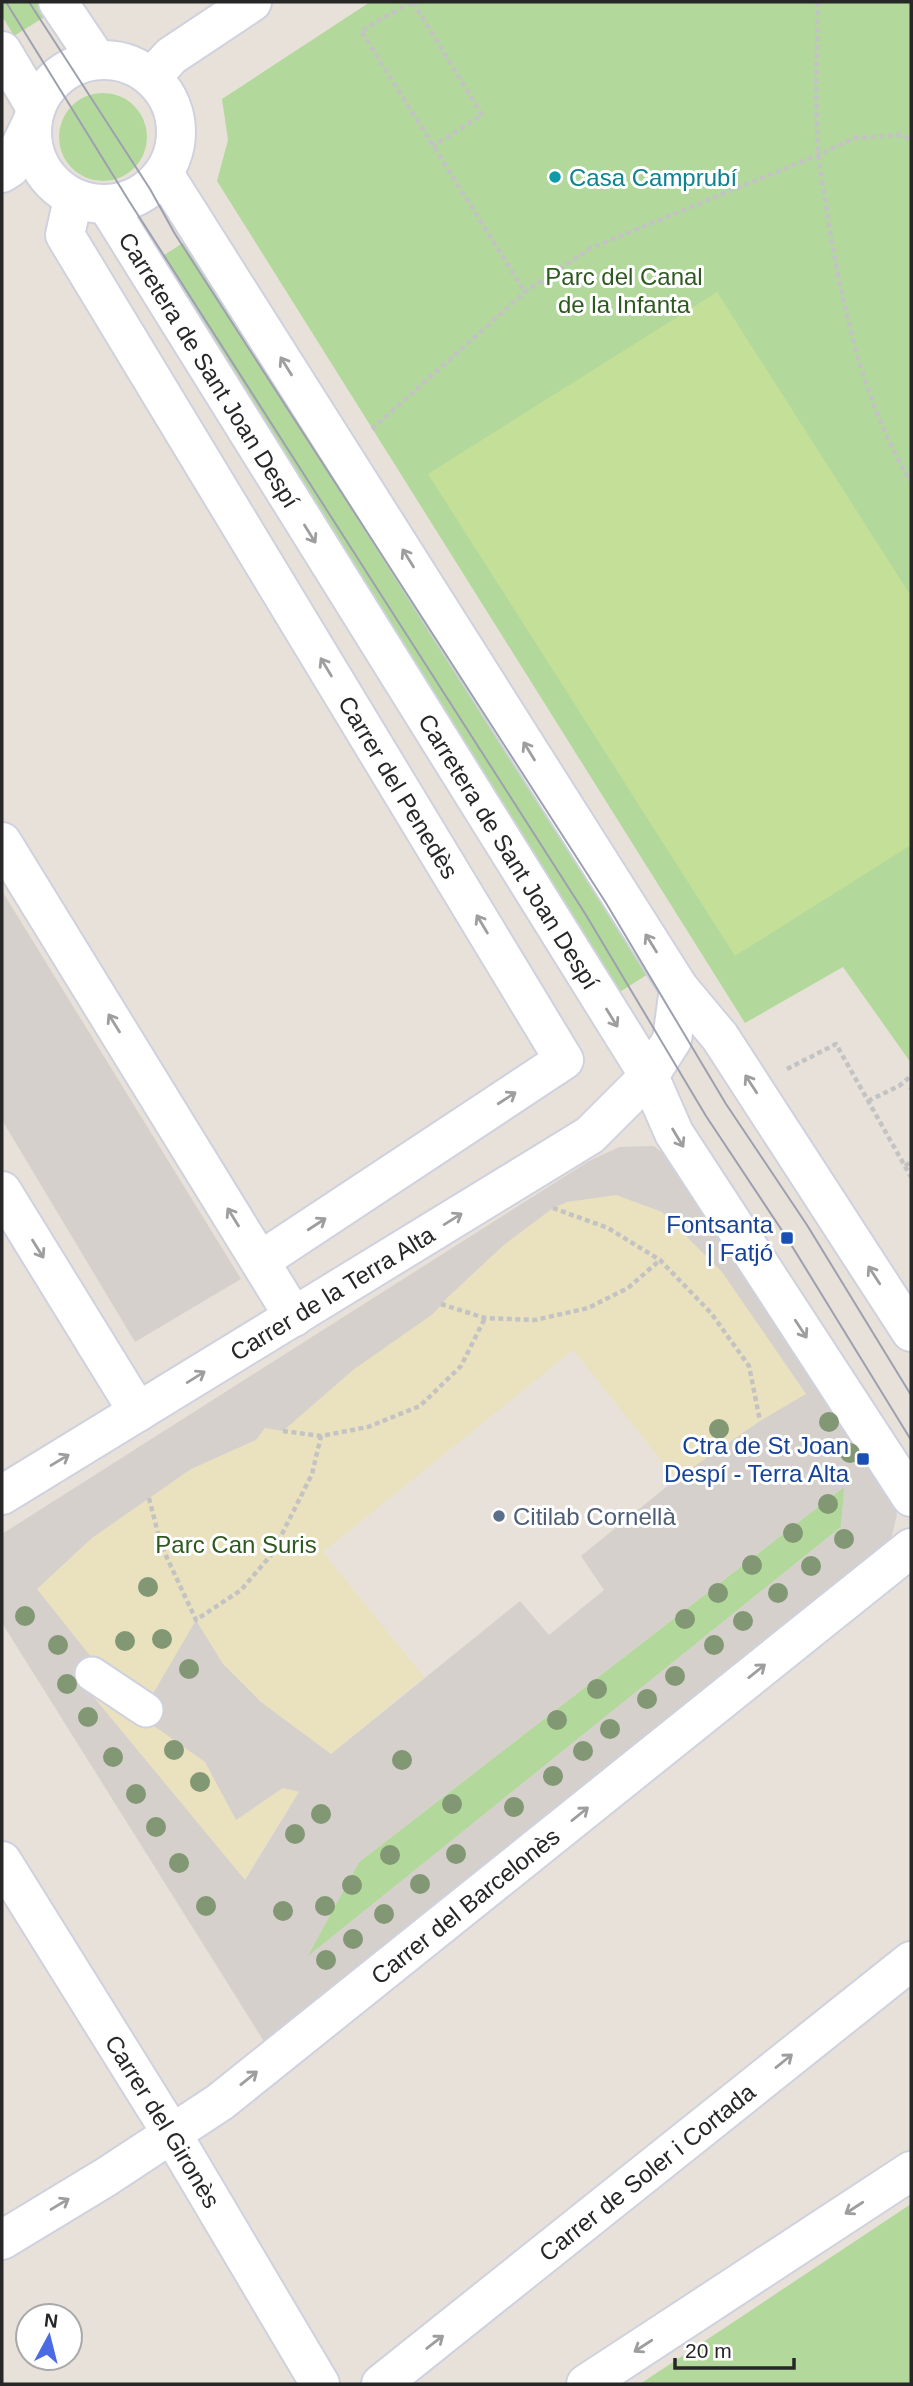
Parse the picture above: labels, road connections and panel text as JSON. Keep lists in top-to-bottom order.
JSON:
{
  "streets": {
    "street": [
      "Carretera de Sant Joan Despí",
      "Carrer del Penedès",
      "Carrer de la Terra Alta",
      "Carrer del Barcelonès",
      "Carrer del Gironès",
      "Carrer de Soler i Cortada"
    ]
  },
  "crossings": [
    ["Carretera de Sant Joan Despí", "Carrer del Penedès"],
    ["Carretera de Sant Joan Despí", "Carrer de la Terra Alta"],
    ["Carrer del Barcelonès", "Carrer del Gironès"]
  ],
  "one_way": ["Carrer de la Terra Alta", "Carrer del Barcelonès"],
  "parks": ["Parc del Canal de la Infanta", "Parc Can Suris"],
  "places": {
    "other": ["Casa Camprubí", "Citilab Cornellà"],
    "transit": ["Fontsanta | Fatjó", "Ctra de St Joan Despí - Terra Alta"]
  },
  "scale_bar": "20 m",
  "north": "top"
}
